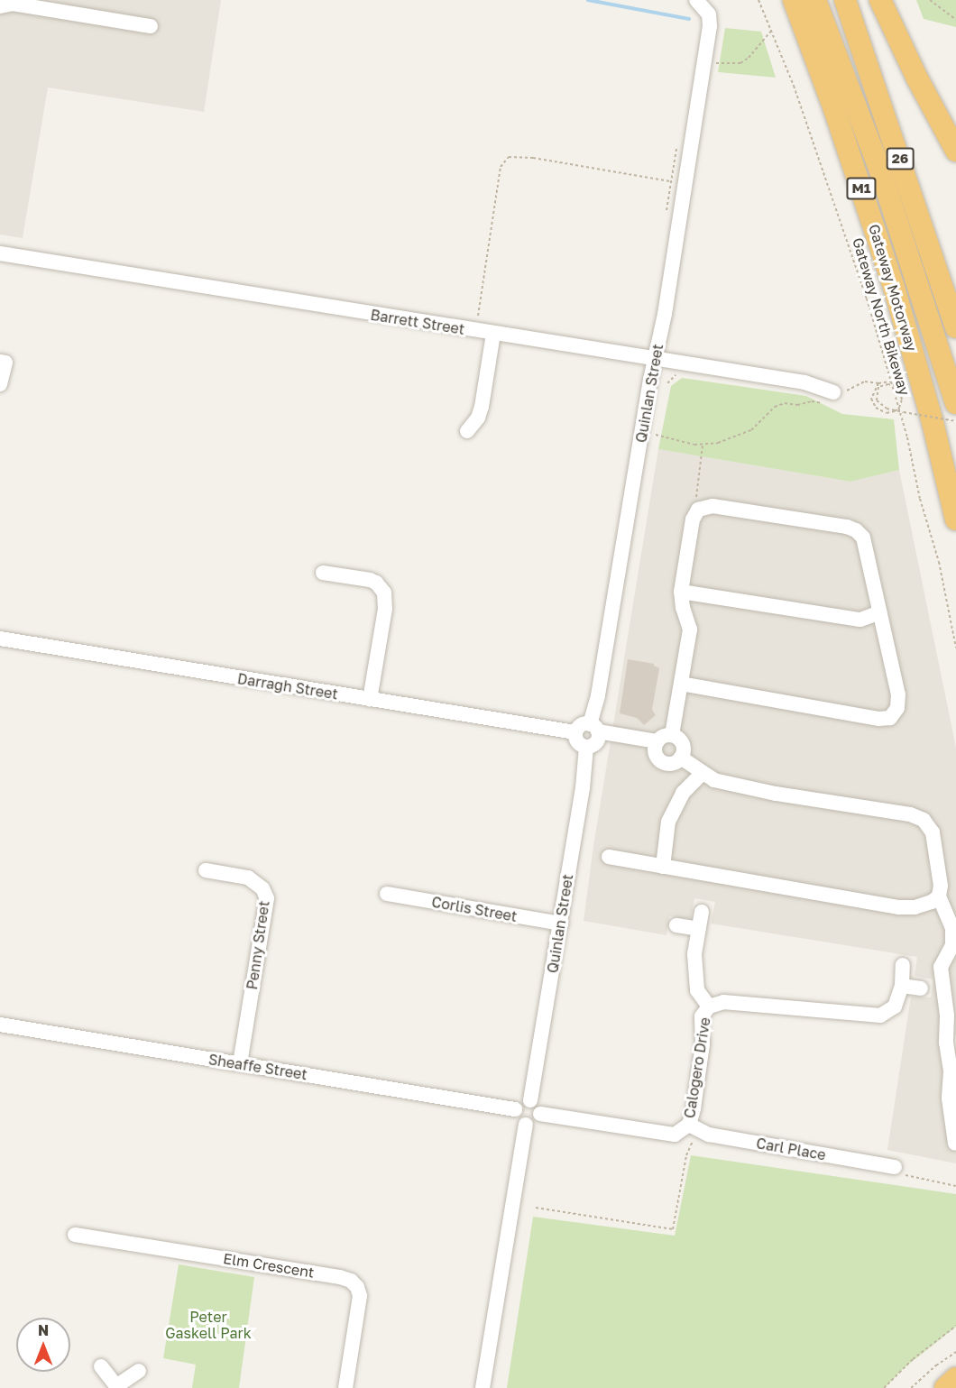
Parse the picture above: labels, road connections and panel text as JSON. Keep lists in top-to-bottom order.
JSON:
{
  "streets": {
    "highway": ["26", "M1", "Gateway Motorway"],
    "street": [
      "Barrett Street",
      "Quinlan Street",
      "Darragh Street",
      "Corlis Street",
      "Penny Street",
      "Sheaffe Street",
      "Calogero Drive",
      "Carl Place",
      "Elm Crescent"
    ],
    "path": ["Gateway North Bikeway"]
  },
  "crossings": [
    ["Barrett Street", "Quinlan Street"],
    ["Quinlan Street", "Darragh Street"],
    ["Quinlan Street", "Corlis Street"],
    ["Quinlan Street", "Sheaffe Street"],
    ["Quinlan Street", "Calogero Drive"],
    ["Penny Street", "Sheaffe Street"],
    ["Sheaffe Street", "Calogero Drive"],
    ["Calogero Drive", "Carl Place"]
  ],
  "parks": ["Peter Gaskell Park"],
  "north": "top"
}
